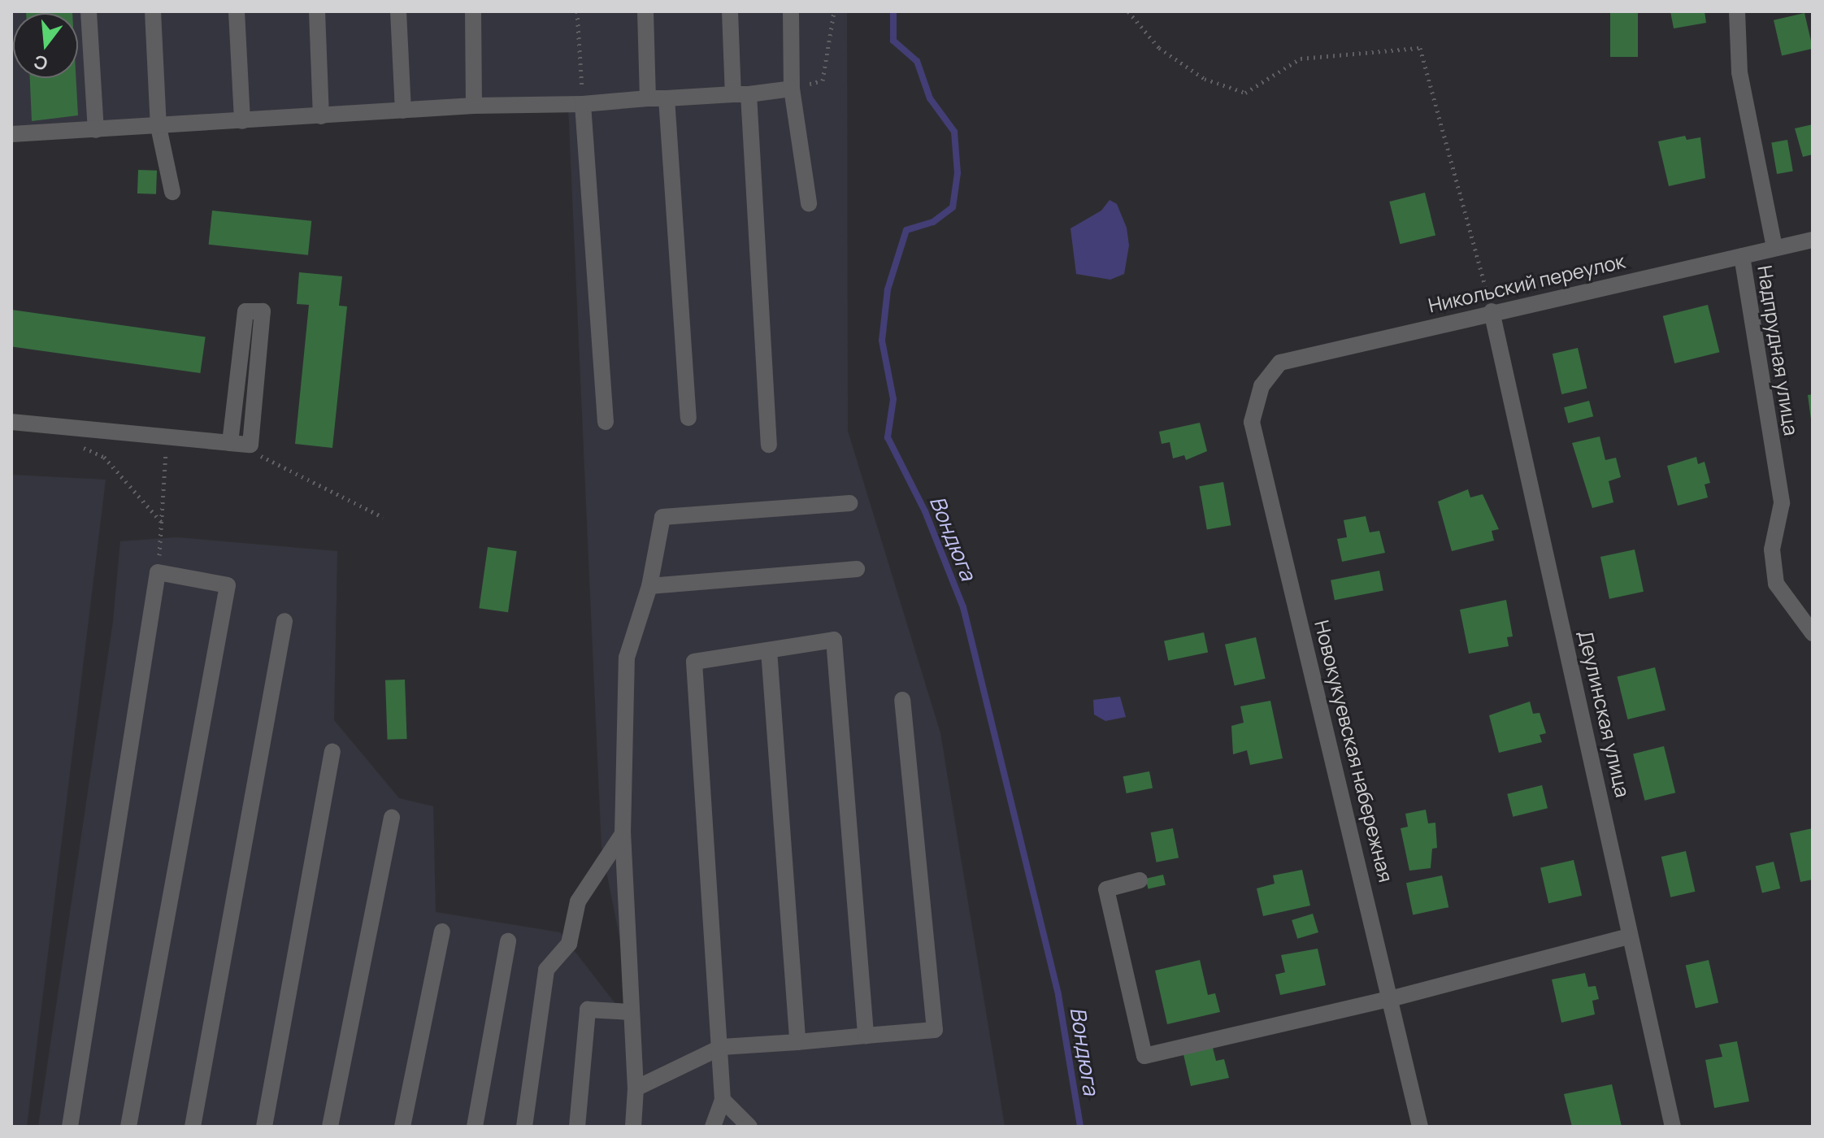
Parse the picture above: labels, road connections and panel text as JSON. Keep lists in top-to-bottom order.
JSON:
{
  "streets": {
    "street": [
      "Никольский переулок",
      "Надпрудная улица",
      "Деулинская улица",
      "Новокукуевская набережная"
    ]
  },
  "crossings": [
    ["Никольский переулок", "Надпрудная улица"],
    ["Никольский переулок", "Деулинская улица"],
    ["Никольский переулок", "Новокукуевская набережная"]
  ],
  "water": ["Вондюга"],
  "north": "bottom"
}
